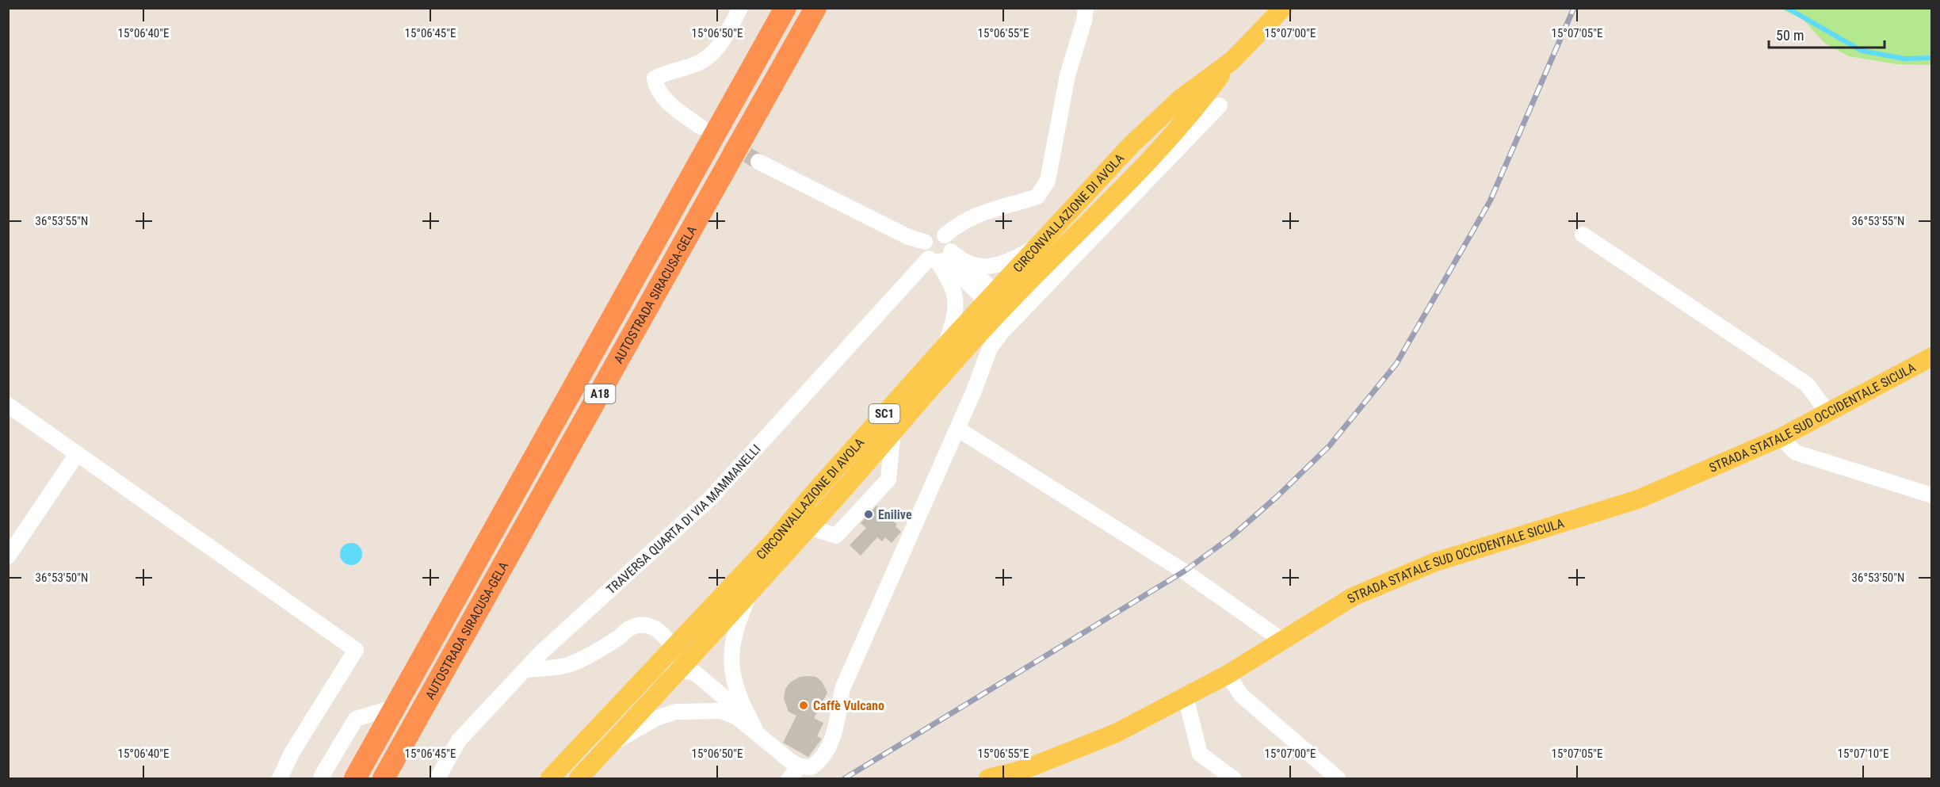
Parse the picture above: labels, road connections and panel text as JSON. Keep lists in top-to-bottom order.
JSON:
{
  "streets": {
    "highway": ["AUTOSTRADA SIRACUSA-GELA", "A18"],
    "main road": ["CIRCONVALLAZIONE DI AVOLA", "SC1", "STRADA STATALE SUD OCCIDENTALE SICULA"],
    "street": ["TRAVERSA QUARTA DI VIA MAMMANELLI"]
  },
  "places": ["Enilive", "Caffè Vulcano"],
  "scale_bar": "50 m",
  "coordinates": [
    "15°06'40\"E",
    "15°06'45\"E",
    "15°06'50\"E",
    "15°06'55\"E",
    "15°07'00\"E",
    "15°07'05\"E",
    "36°53'55\"N",
    "36°53'50\"N",
    "15°07'10\"E"
  ]
}
